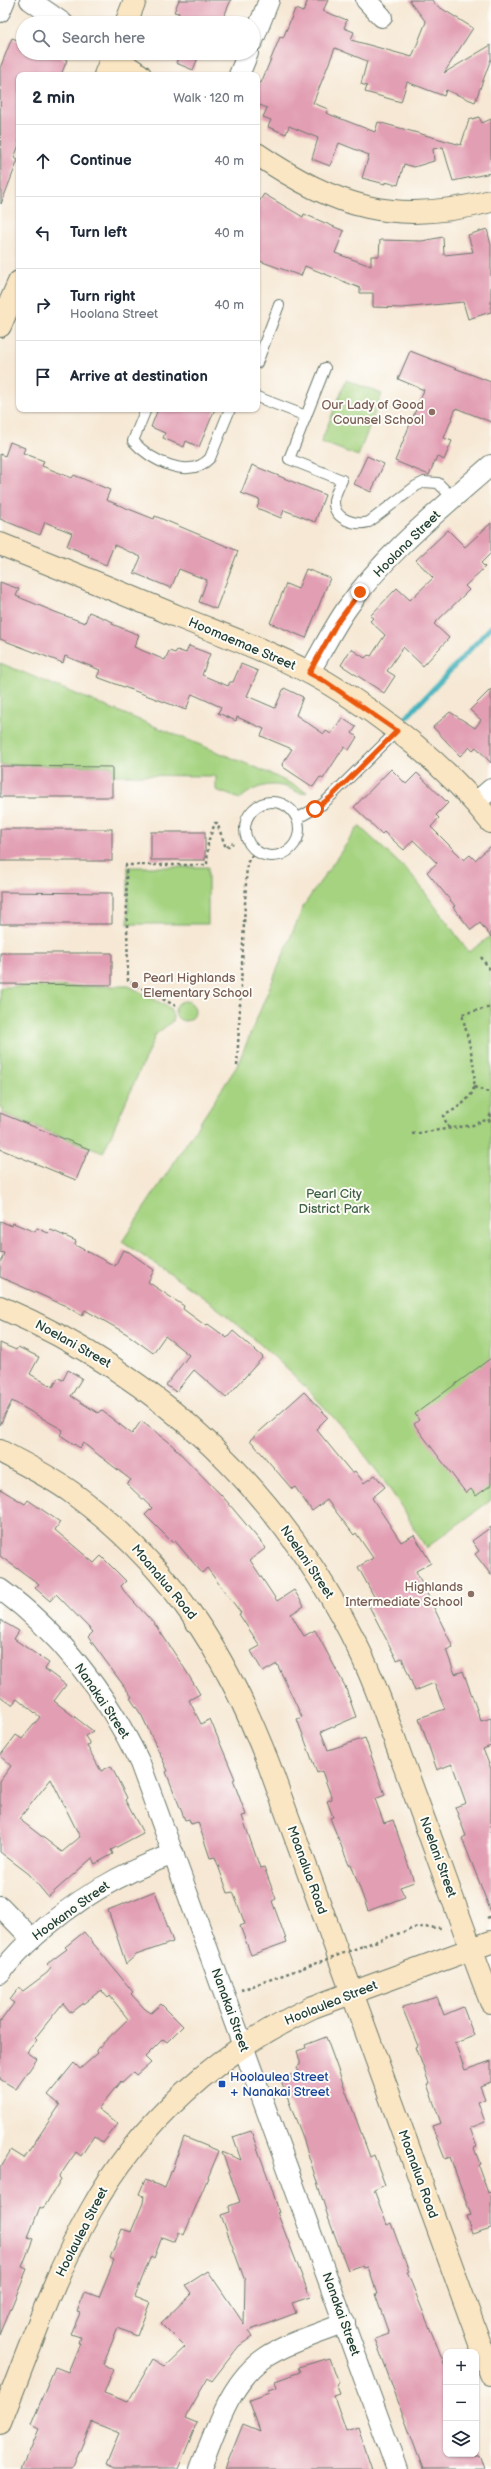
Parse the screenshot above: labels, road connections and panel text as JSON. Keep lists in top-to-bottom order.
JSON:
{
  "streets": {
    "street": [
      "Hoolana Street",
      "Hoomaemae Street",
      "Noelani Street",
      "Moanalua Road",
      "Nanakai Street",
      "Hookano Street",
      "Hoolaulea Street"
    ]
  },
  "crossings": [
    ["Hoolana Street", "Hoomaemae Street"],
    ["Noelani Street", "Hoolaulea Street"],
    ["Moanalua Road", "Hoolaulea Street"],
    ["Nanakai Street", "Hookano Street"],
    ["Nanakai Street", "Hoolaulea Street"]
  ],
  "parks": ["Pearl City District Park"],
  "places": {
    "other": ["Our Lady of Good Counsel School", "Pearl Highlands Elementary School", "Highlands Intermediate School"],
    "transit": ["Hoolaulea Street + Nanakai Street"]
  },
  "page": {
    "search": "Search here",
    "heading": ["2 min", "Walk · 120 m"],
    "list": [
      ["Continue", "40 m"],
      ["Turn left", "40 m"],
      ["Turn right", "Hoolana Street", "40 m"],
      "Arrive at destination"
    ],
    "map_buttons": ["+", "−"]
  }
}
